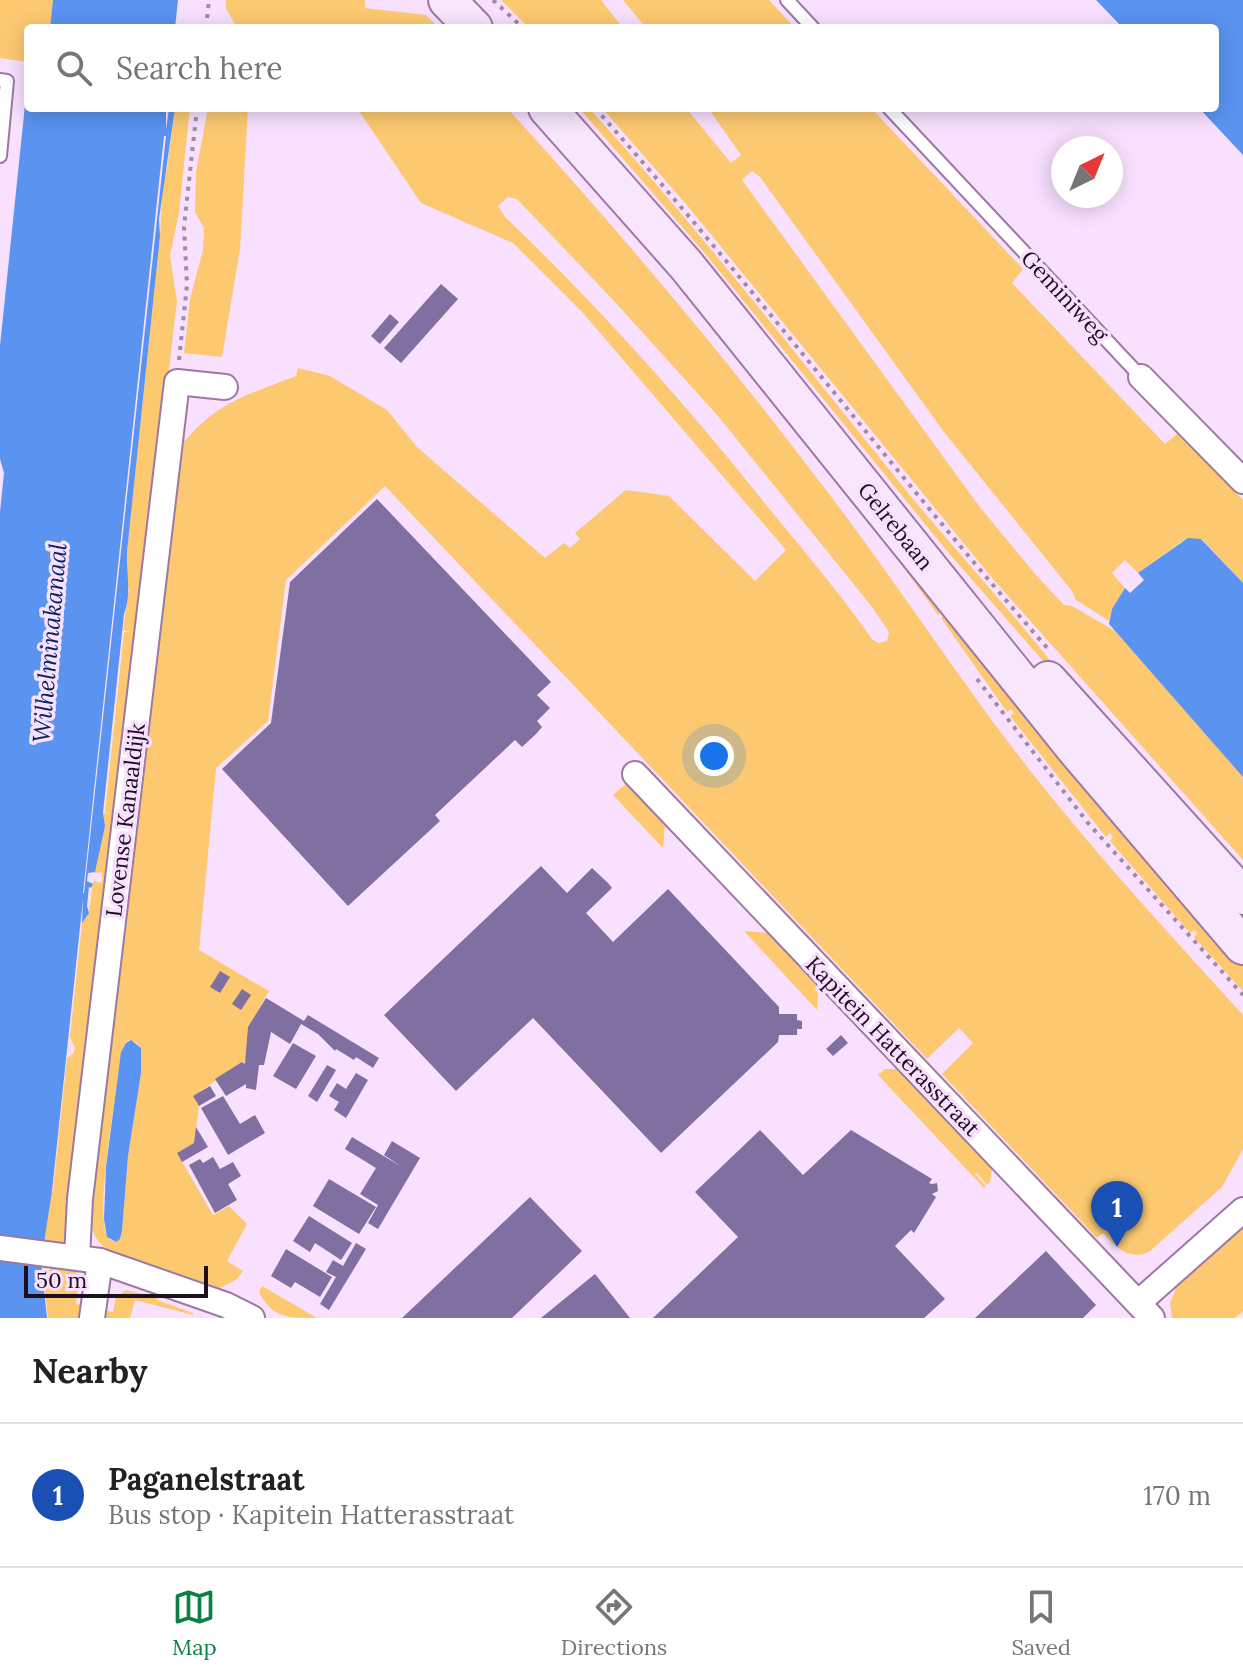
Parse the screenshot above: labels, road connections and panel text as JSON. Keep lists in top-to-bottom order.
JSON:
{
  "streets": {
    "street": [
      "Geminiweg",
      "Gelrebaan",
      "Lovense Kanaaldijk",
      "Kapitein Hatterasstraat"
    ]
  },
  "water": ["Wilhelminakanaal"],
  "scale_bar": "50 m",
  "north": "top right",
  "page": {
    "search": "Search here",
    "pins": "1",
    "scale": "50 m",
    "heading": "Nearby",
    "list": [
      {
        "mark": "1",
        "name": "Paganelstraat",
        "note": "Bus stop · Kapitein Hatterasstraat",
        "value": "170 m"
      }
    ],
    "nav": ["Map", "Directions", "Saved"]
  }
}
